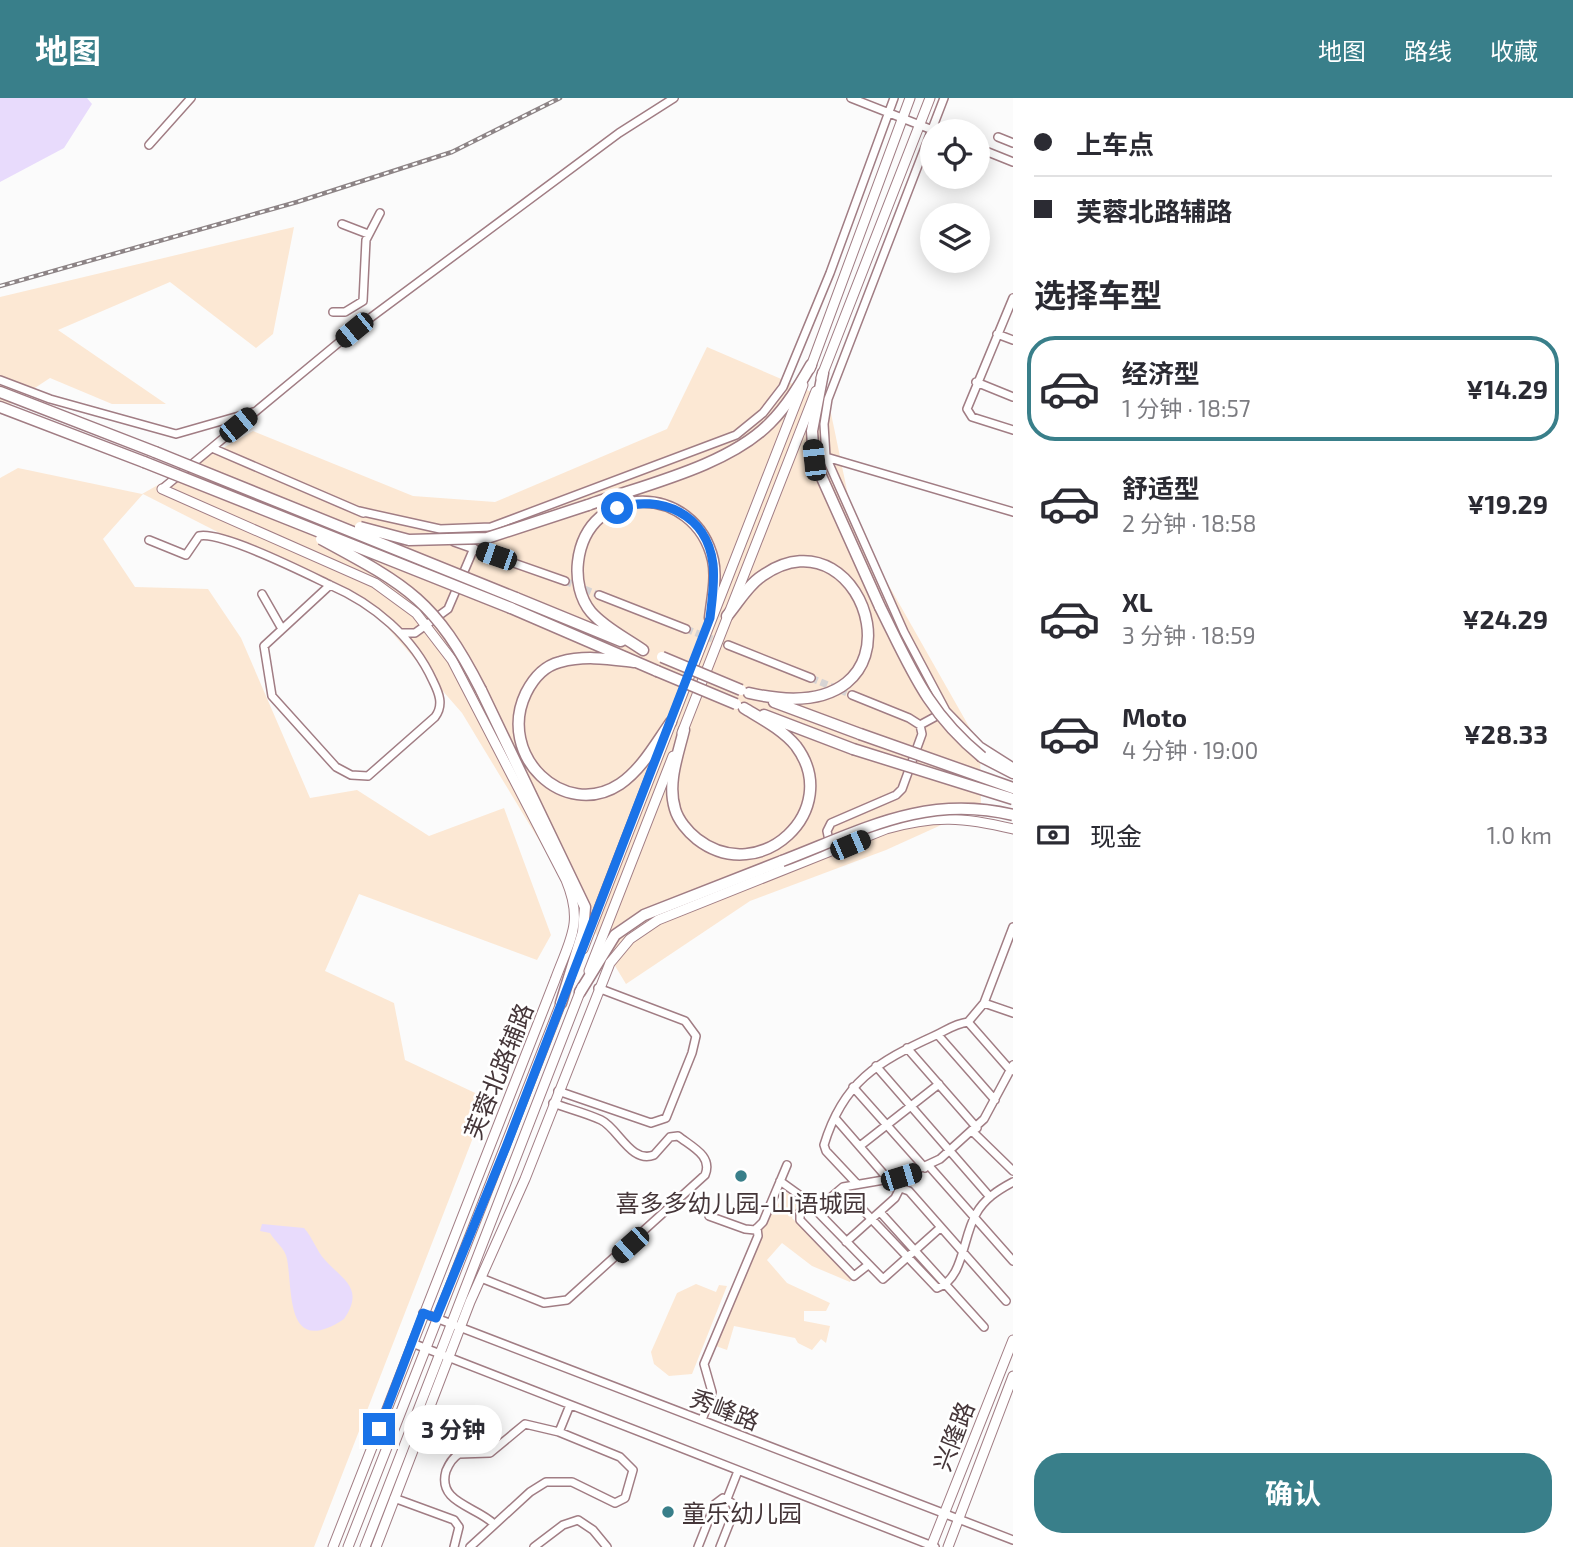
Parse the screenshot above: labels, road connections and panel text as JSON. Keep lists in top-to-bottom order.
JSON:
{
  "streets": {
    "main road": ["芙蓉北路辅路", "兴隆路"],
    "street": ["秀峰路"]
  },
  "crossings": [
    ["芙蓉北路辅路", "秀峰路"],
    ["秀峰路", "兴隆路"]
  ],
  "places": ["喜多多幼儿园-山语城园", "童乐幼儿园"],
  "page": {
    "header": "地图",
    "nav": ["地图", "路线", "收藏"],
    "banner": ["上车点", "芙蓉北路辅路"],
    "heading": "选择车型",
    "list": [
      {
        "name": "经济型",
        "note": "1 分钟 · 18:57",
        "value": "¥14.29"
      },
      {
        "name": "舒适型",
        "note": "2 分钟 · 18:58",
        "value": "¥19.29"
      },
      {
        "name": "XL",
        "note": "3 分钟 · 18:59",
        "value": "¥24.29"
      },
      {
        "name": "Moto",
        "note": "4 分钟 · 19:00",
        "value": "¥28.33"
      }
    ],
    "pay": ["现金", "1.0 km"],
    "bubble": "3 分钟",
    "buttons": "确认"
  }
}
